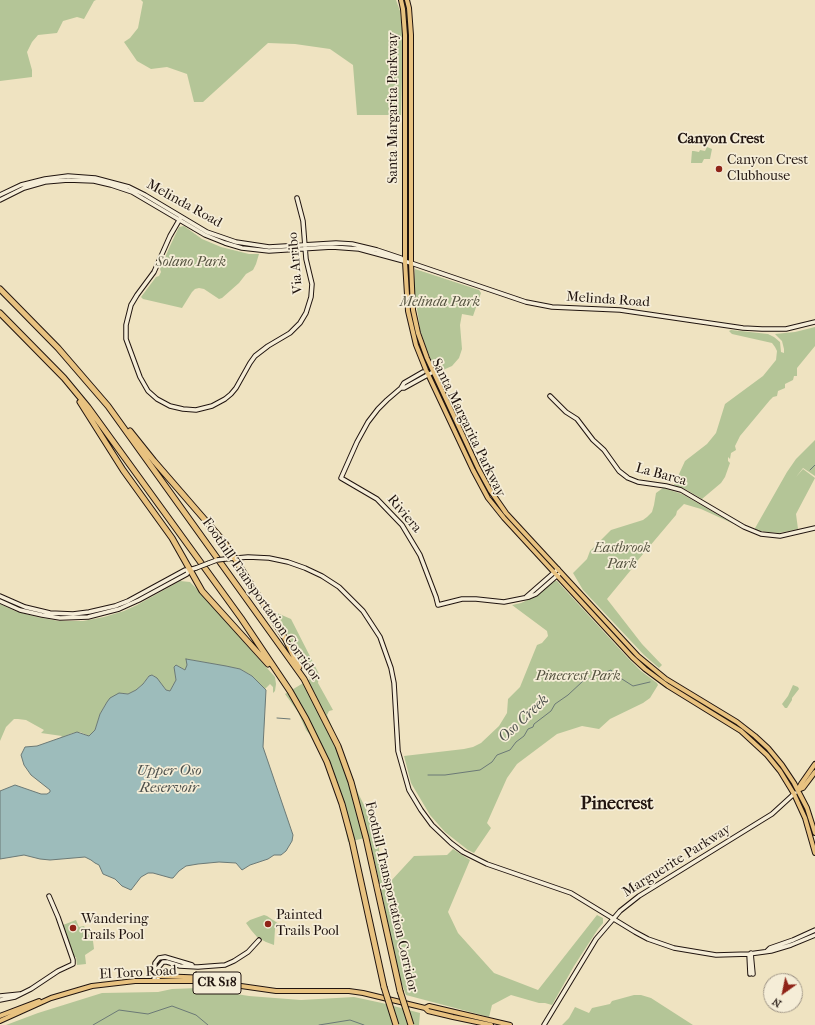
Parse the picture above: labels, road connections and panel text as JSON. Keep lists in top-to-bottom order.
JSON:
{
  "streets": {
    "highway": ["Foothill Transportation Corridor"],
    "main road": [
      "Santa Margarita Parkway",
      "Melinda Road",
      "Via Arribo",
      "La Barca",
      "Riviera",
      "Marguerite Parkway",
      "El Toro Road",
      "CR S18"
    ]
  },
  "crossings": [
    ["Santa Margarita Parkway", "Melinda Road"],
    ["Santa Margarita Parkway", "Riviera"],
    ["Santa Margarita Parkway", "Marguerite Parkway"],
    ["Melinda Road", "Via Arribo"],
    ["El Toro Road", "CR S18"]
  ],
  "districts": ["Canyon Crest", "Pinecrest"],
  "water": ["Oso Creek", "Upper Oso Reservoir"],
  "parks": [
    "Solano Park",
    "Melinda Park",
    "Eastbrook Park",
    "Pinecrest Park"
  ],
  "places": ["Canyon Crest Clubhouse", "Painted Trails Pool", "Wandering Trails Pool"],
  "north": "bottom left"
}
